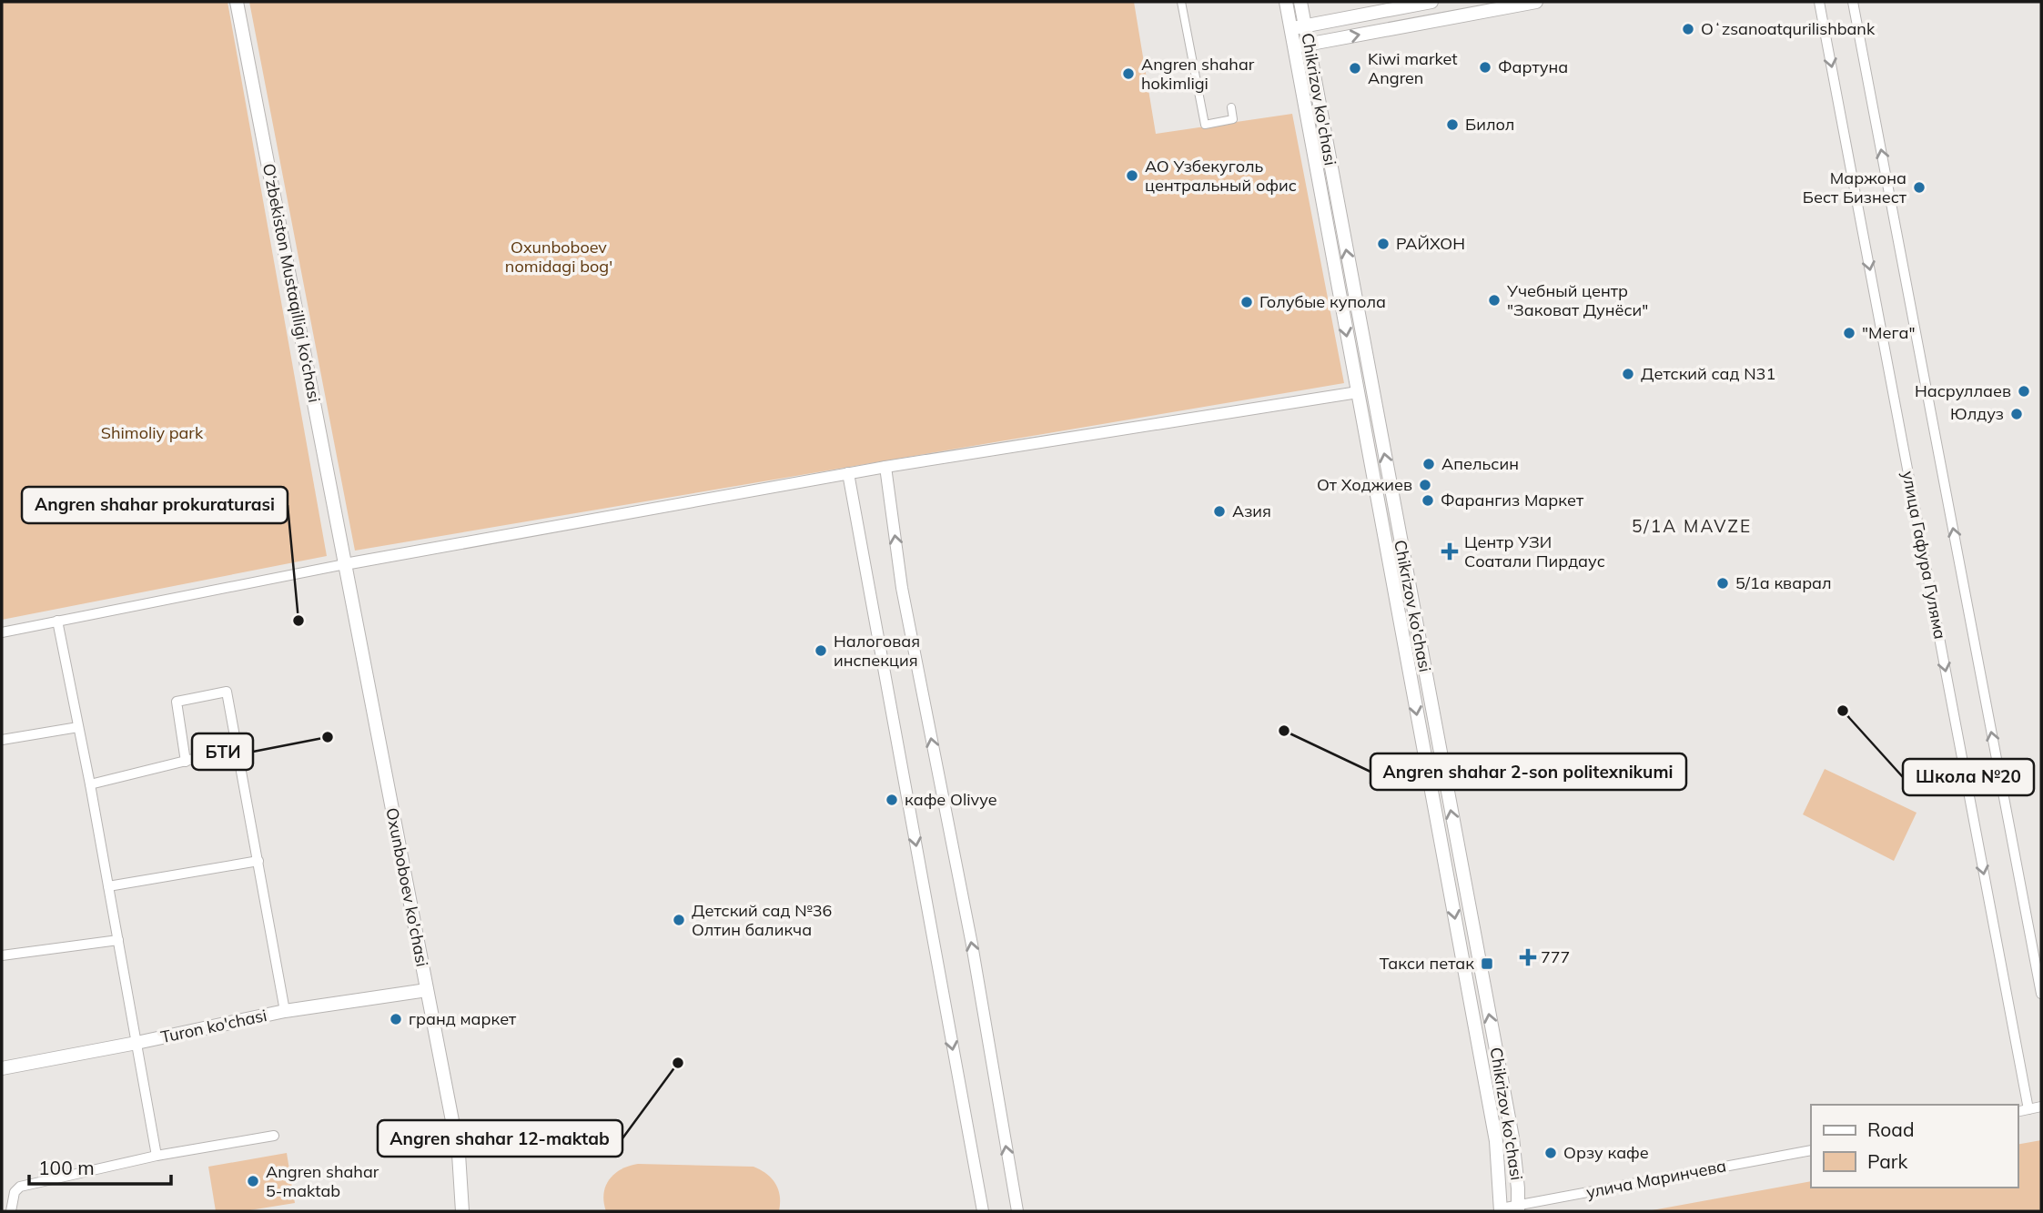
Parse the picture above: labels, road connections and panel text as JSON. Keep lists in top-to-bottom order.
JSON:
{
  "streets": {
    "main road": [
      "Chikrizov ko'chasi",
      "O‘zbekiston Mustaqilligi ko‘chasi",
      "Oxunboboev ko'chasi",
      "Turon ko'chasi"
    ],
    "street": ["улица Гафура Гуляма", "улича Маринчева"]
  },
  "crossings": [
    ["Chikrizov ko'chasi", "улича Маринчева"],
    ["O‘zbekiston Mustaqilligi ko‘chasi", "Oxunboboev ko'chasi"],
    ["Oxunboboev ko'chasi", "Turon ko'chasi"]
  ],
  "districts": ["5/1A MAVZE"],
  "parks": ["Oxunboboev nomidagi bog'", "Shimoliy park"],
  "places": {
    "other": [
      "Oʻzsanoatqurilishbank",
      "Фартуна",
      "Kiwi market Angren",
      "Angren shahar hokimligi",
      "Билол",
      "АО Узбекуголь центральный офис",
      "Маржона Бест Бизнест",
      "РАЙХОН",
      "Учебный центр \"Заковат Дунёси\"",
      "Голубые купола",
      "\"Мега\"",
      "Детский сад N31",
      "Насруллаев",
      "Юлдуз",
      "Апельсин",
      "От Ходжиев",
      "Фарангиз Маркет",
      "Азия",
      "5/1а кварал",
      "Angren shahar prokuraturasi",
      "Налоговая инспекция",
      "Школа №20",
      "Angren shahar 2-son politexnikumi",
      "БТИ",
      "кафе Olivye",
      "Детский сад №36 Олтин баликча",
      "гранд маркет",
      "Angren shahar 12-maktab",
      "Орзу кафе",
      "Angren shahar 5-maktab"
    ],
    "health": ["Центр УЗИ Соатали Пирдаус", "777"],
    "transit": ["Такси петак"]
  },
  "legend": ["Road", "Park"],
  "scale_bar": "100 m"
}
